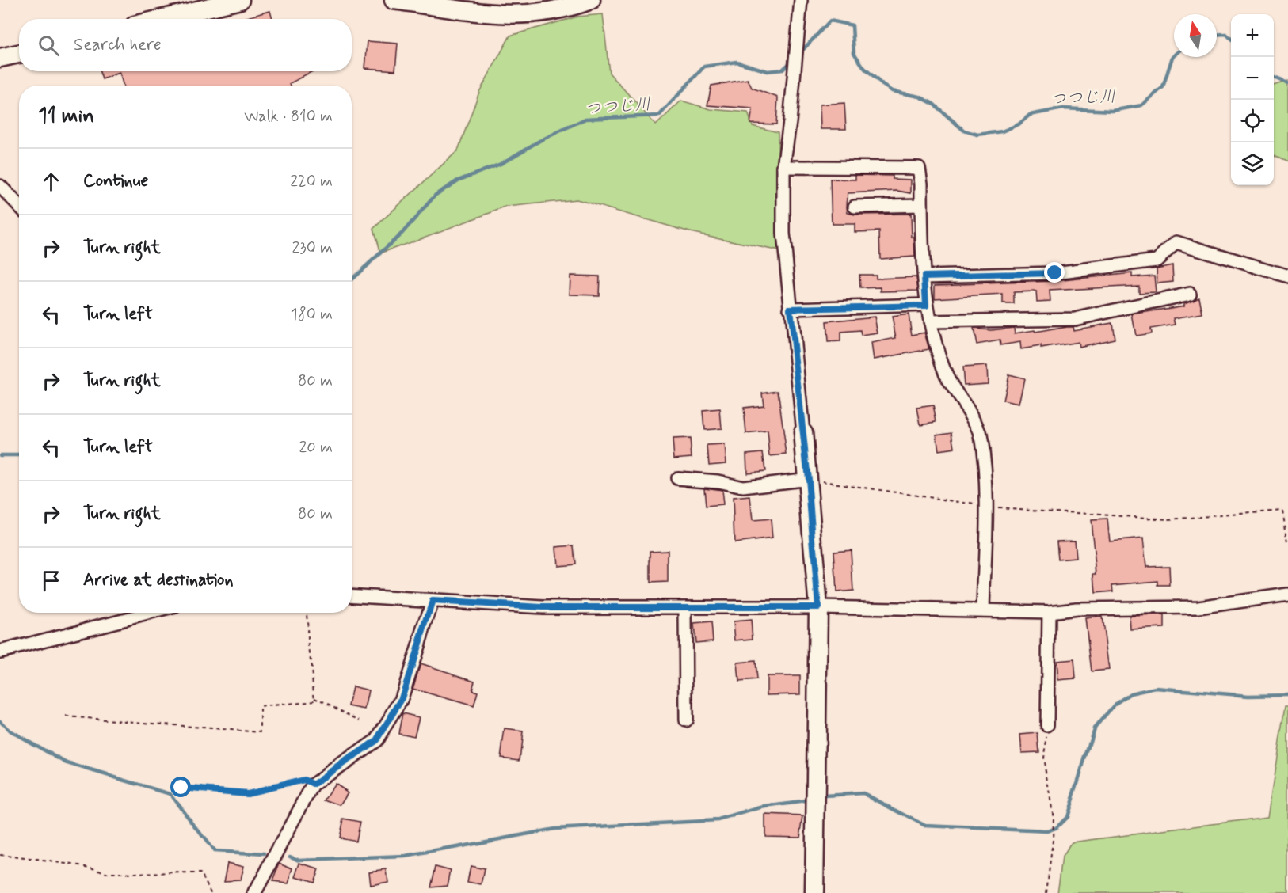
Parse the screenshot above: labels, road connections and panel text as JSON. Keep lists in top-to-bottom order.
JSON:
{
  "water": ["つつじ川"],
  "north": "top",
  "page": {
    "map_buttons": ["+", "−"],
    "search": "Search here",
    "heading": ["11 min", "Walk · 810 m"],
    "list": [
      ["Continue", "220 m"],
      ["Turn right", "230 m"],
      ["Turn left", "180 m"],
      ["Turn right", "80 m"],
      ["Turn left", "20 m"],
      ["Turn right", "80 m"],
      "Arrive at destination"
    ]
  }
}
